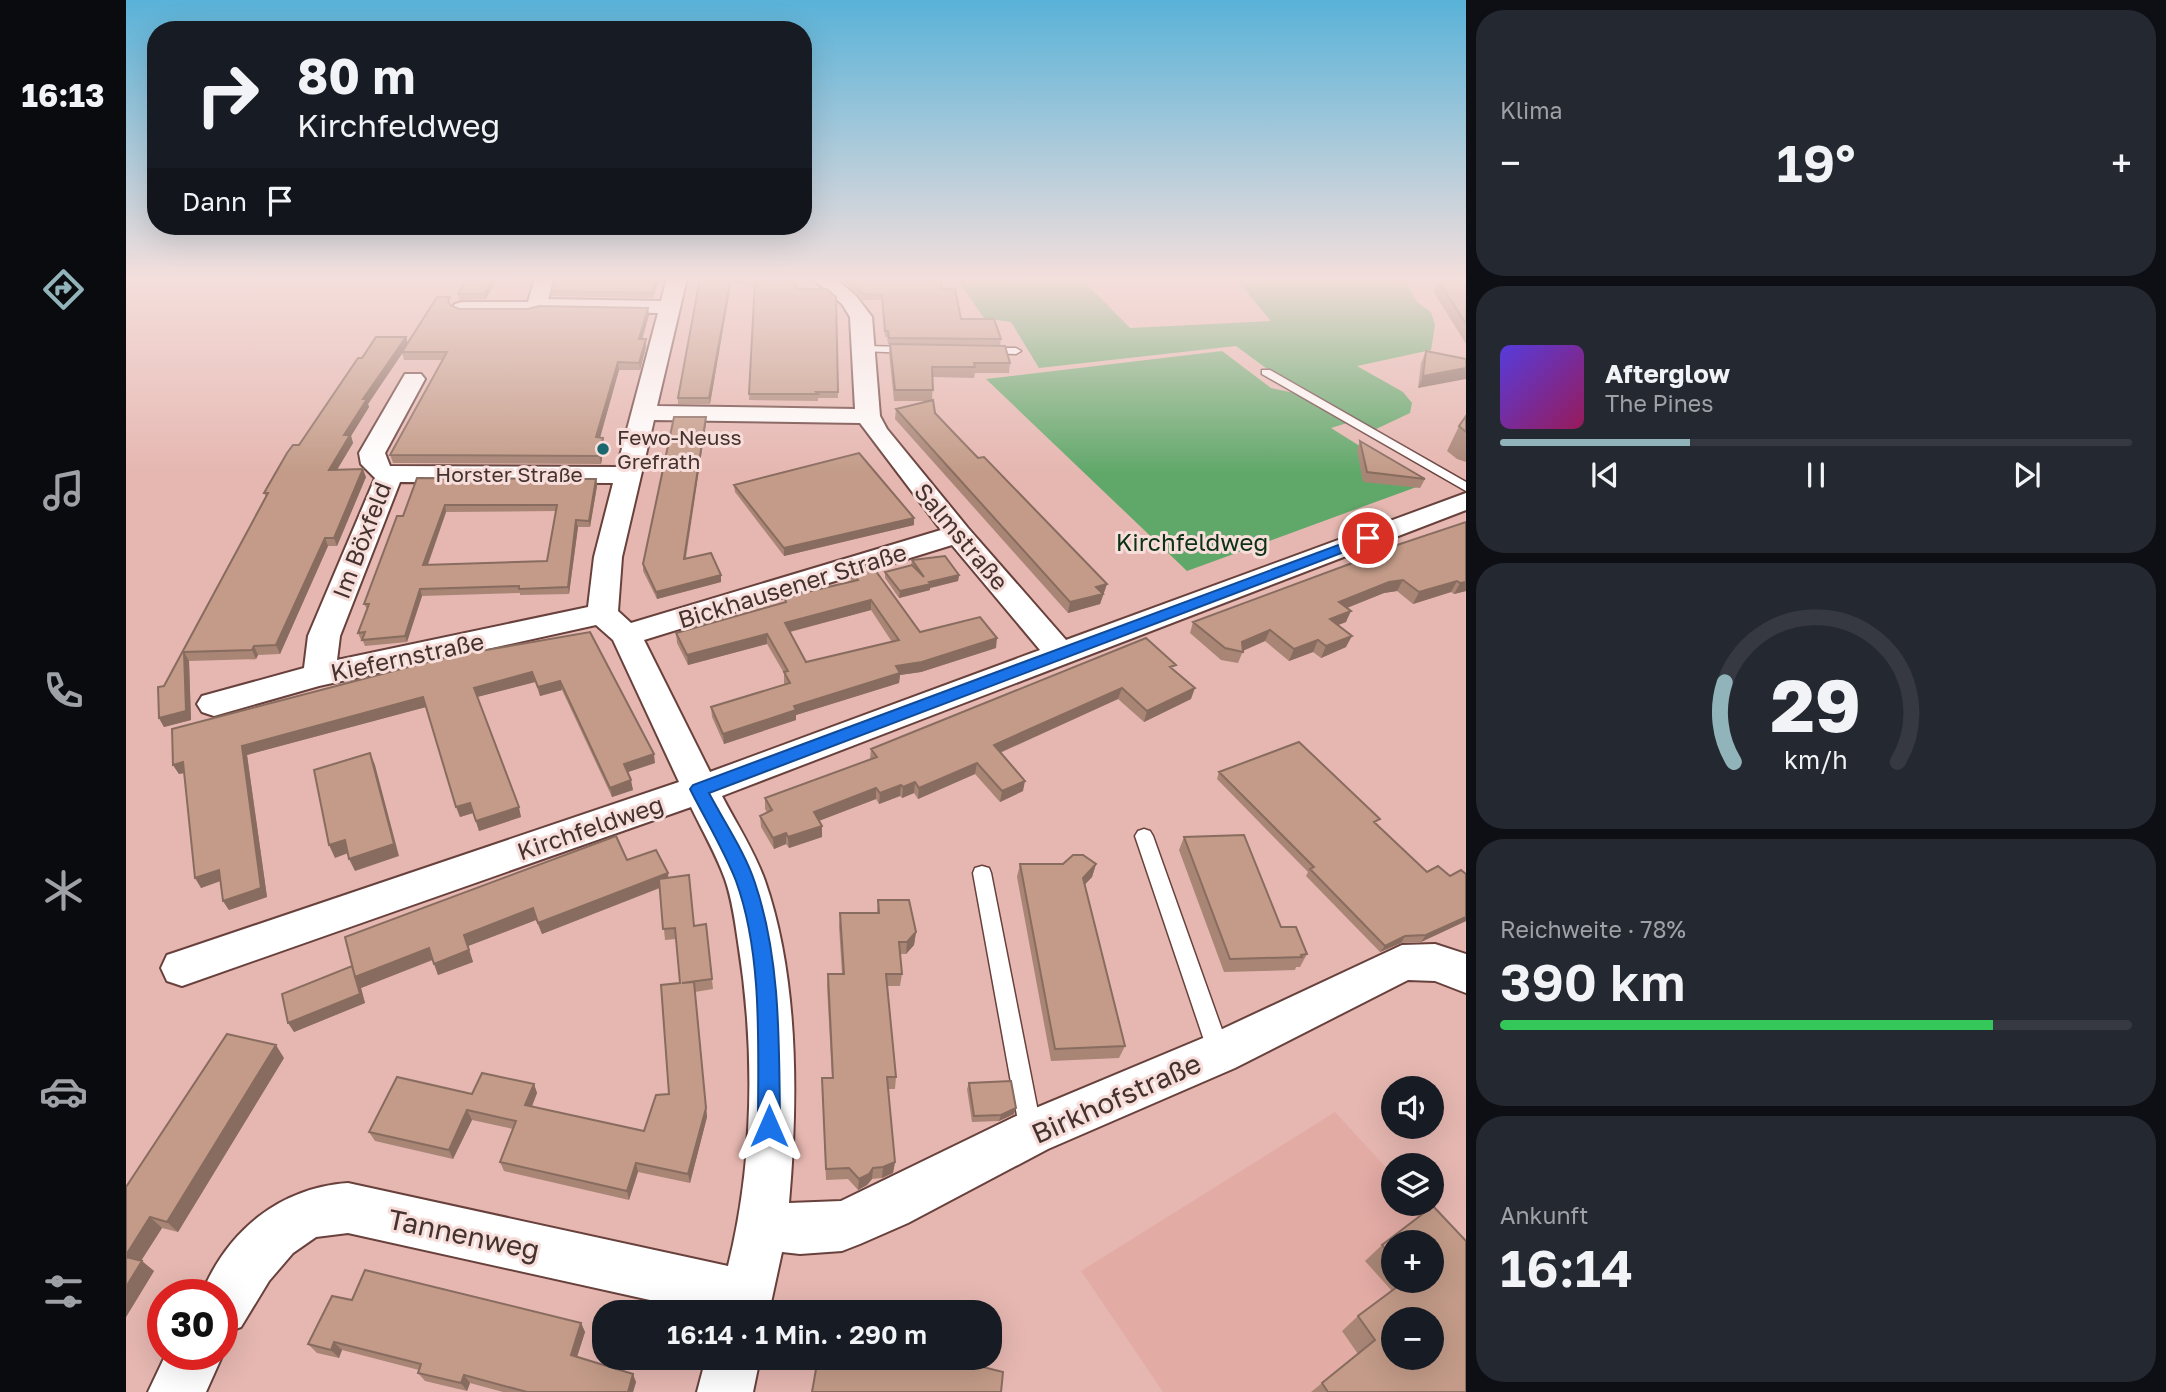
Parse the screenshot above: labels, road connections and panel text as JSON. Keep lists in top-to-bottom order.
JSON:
{
  "streets": {
    "street": [
      "Horster Straße",
      "Salmstraße",
      "Im Böxfeld",
      "Bickhausener Straße",
      "Kiefernstraße",
      "Kirchfeldweg",
      "Birkhofstraße",
      "Tannenweg"
    ]
  },
  "crossings": [
    ["Horster Straße", "Im Böxfeld"],
    ["Salmstraße", "Bickhausener Straße"],
    ["Salmstraße", "Kirchfeldweg"],
    ["Im Böxfeld", "Kiefernstraße"]
  ],
  "parks": ["Kirchfeldweg"],
  "places": ["Fewo-Neuss Grefrath"],
  "page": {
    "tabs": "16:13",
    "tile": [
      "Klima",
      ["Reichweite · 78%", "390 km"],
      ["Ankunft", "16:14"]
    ],
    "turn": ["80 m", "Kirchfeldweg"],
    "heat": ["−", "19°", "+"],
    "then": "Dann",
    "song": ["Afterglow", "The Pines"],
    "map_buttons": ["+", "−"],
    "limit": "30",
    "trip": "16:14 · 1 Min. · 290 m",
    "gauge": ["29", "km/h"]
  }
}
